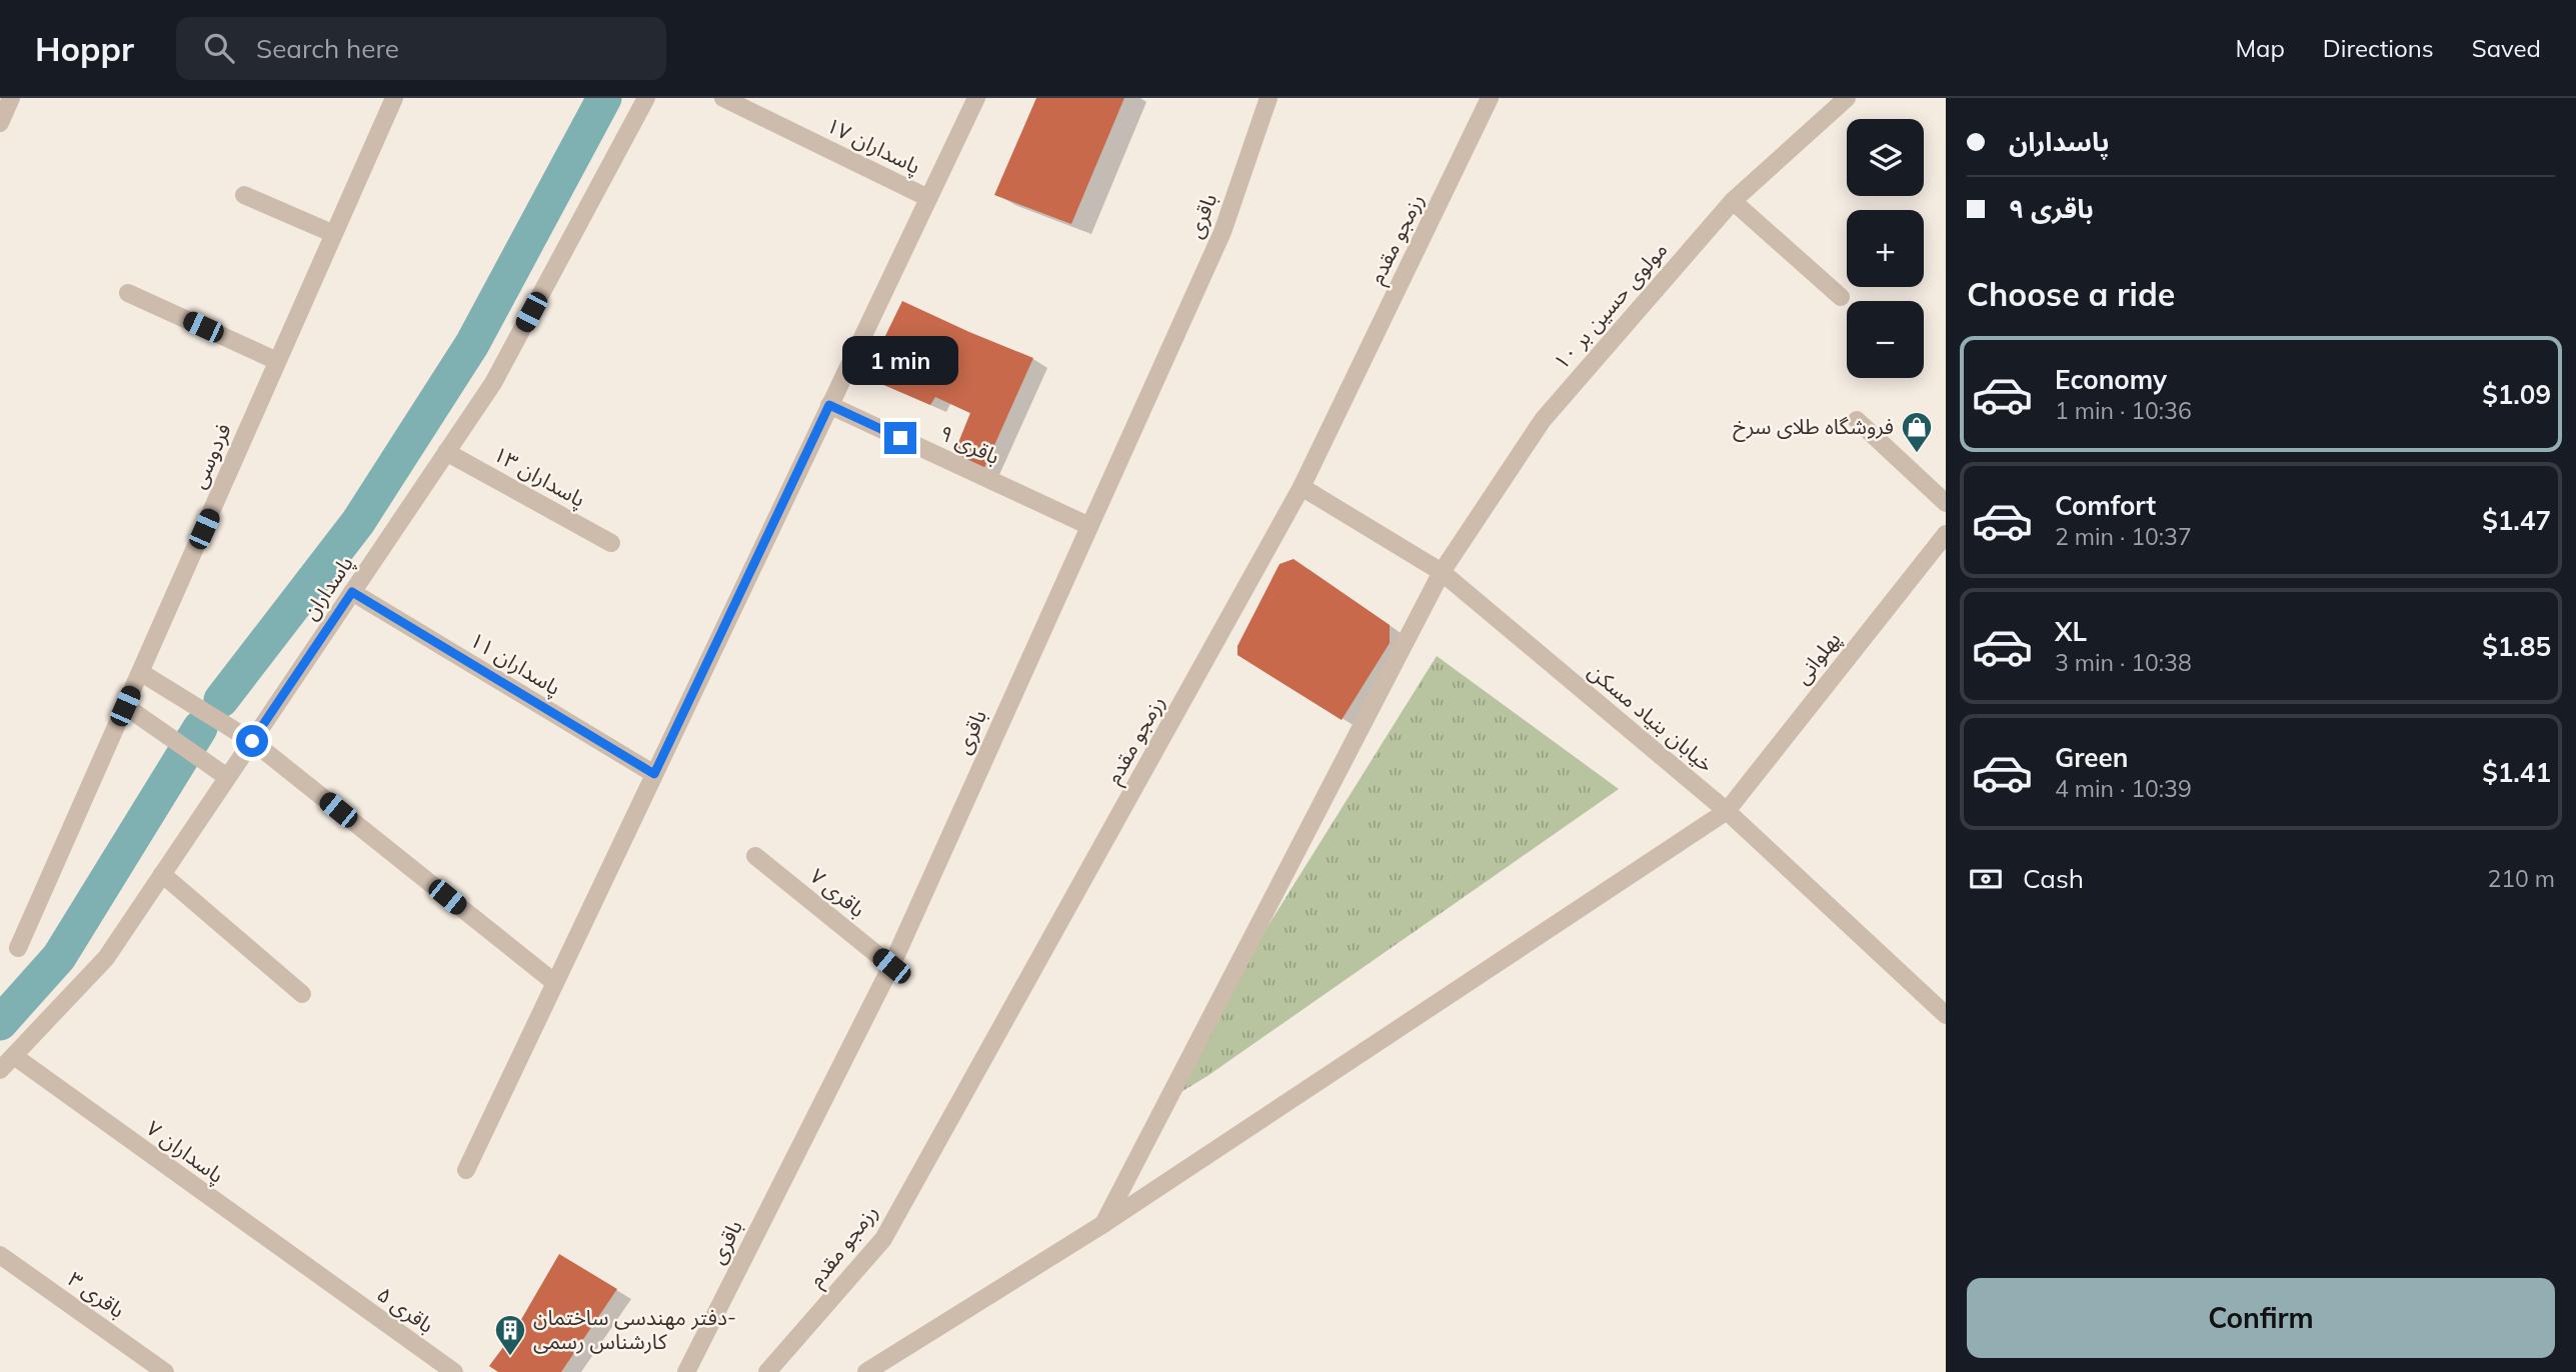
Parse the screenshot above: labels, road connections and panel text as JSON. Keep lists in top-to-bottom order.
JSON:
{
  "streets": {
    "street": [
      "پاسداران ۱۷",
      "باقری",
      "رزمجو مقدم",
      "مولوی حسین بر ۱۰",
      "باقری ۹",
      "فردوسی",
      "پاسداران ۱۳",
      "پاسداران",
      "پهلوانی",
      "پاسداران ۱۱",
      "خیابان بنیاد مسکن",
      "باقری ۷",
      "پاسداران ۷",
      "باقری ۳",
      "باقری ۵"
    ]
  },
  "crossings": [
    ["باقری", "باقری ۹"],
    ["باقری", "باقری ۷"],
    ["رزمجو مقدم", "خیابان بنیاد مسکن"],
    ["مولوی حسین بر ۱۰", "پهلوانی"],
    ["مولوی حسین بر ۱۰", "خیابان بنیاد مسکن"],
    ["پاسداران ۱۳", "پاسداران"],
    ["پاسداران", "پاسداران ۱۱"],
    ["پاسداران", "پاسداران ۷"],
    ["پهلوانی", "خیابان بنیاد مسکن"],
    ["پاسداران ۷", "باقری ۵"]
  ],
  "places": {
    "shop": ["فروشگاه طلای سرخ"],
    "building": ["دفتر مهندسی ساختمان- کارشناس رسمی"]
  },
  "page": {
    "header": "Hoppr",
    "search": "Search here",
    "nav": ["Map", "Directions", "Saved"],
    "banner": ["پاسداران", "باقری ۹"],
    "map_buttons": ["+", "−"],
    "heading": "Choose a ride",
    "bubble": "1 min",
    "list": [
      {
        "name": "Economy",
        "note": "1 min · 10:36",
        "value": "$1.09"
      },
      {
        "name": "Comfort",
        "note": "2 min · 10:37",
        "value": "$1.47"
      },
      {
        "name": "XL",
        "note": "3 min · 10:38",
        "value": "$1.85"
      },
      {
        "name": "Green",
        "note": "4 min · 10:39",
        "value": "$1.41"
      }
    ],
    "pay": ["Cash", "210 m"],
    "buttons": "Confirm"
  }
}
